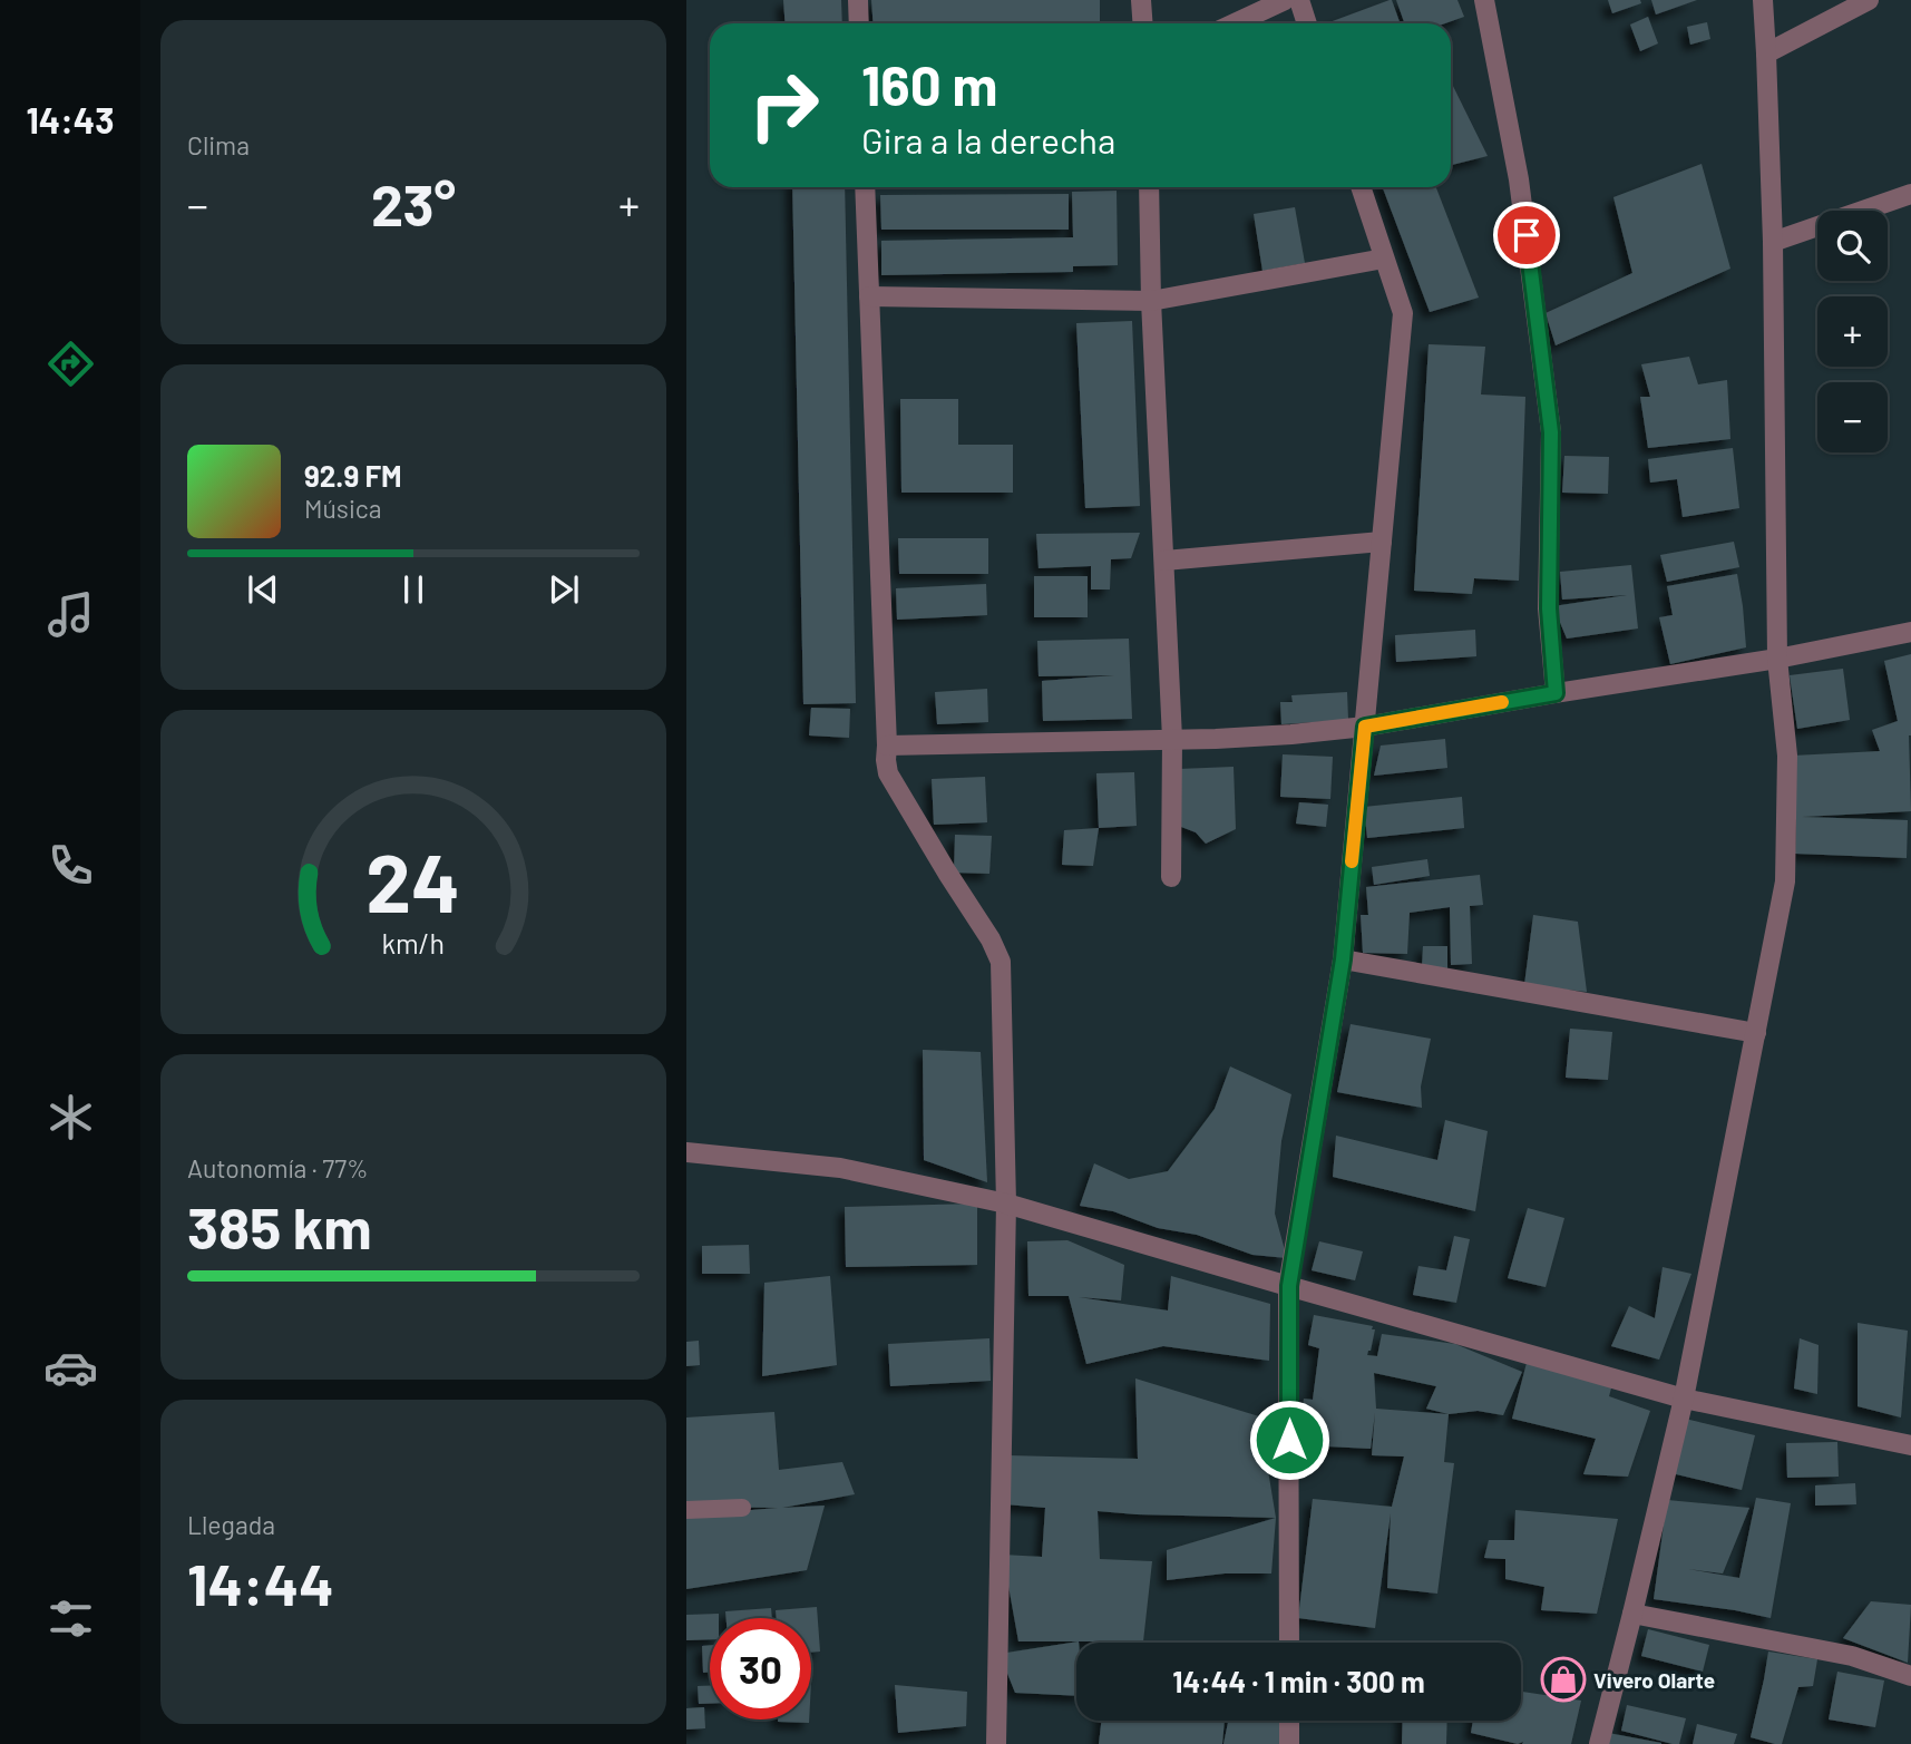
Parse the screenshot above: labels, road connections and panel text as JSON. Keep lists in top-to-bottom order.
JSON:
{
  "places": {
    "shop": ["Vivero Olarte"]
  },
  "page": {
    "tabs": "14:43",
    "tile": [
      "Clima",
      ["Autonomía · 77%", "385 km"],
      ["Llegada", "14:44"]
    ],
    "turn": ["160 m", "Gira a la derecha"],
    "heat": ["−", "23°", "+"],
    "map_buttons": ["+", "−"],
    "song": ["92.9 FM", "Música"],
    "limit": "30",
    "trip": "14:44 · 1 min · 300 m",
    "gauge": ["24", "km/h"]
  }
}
